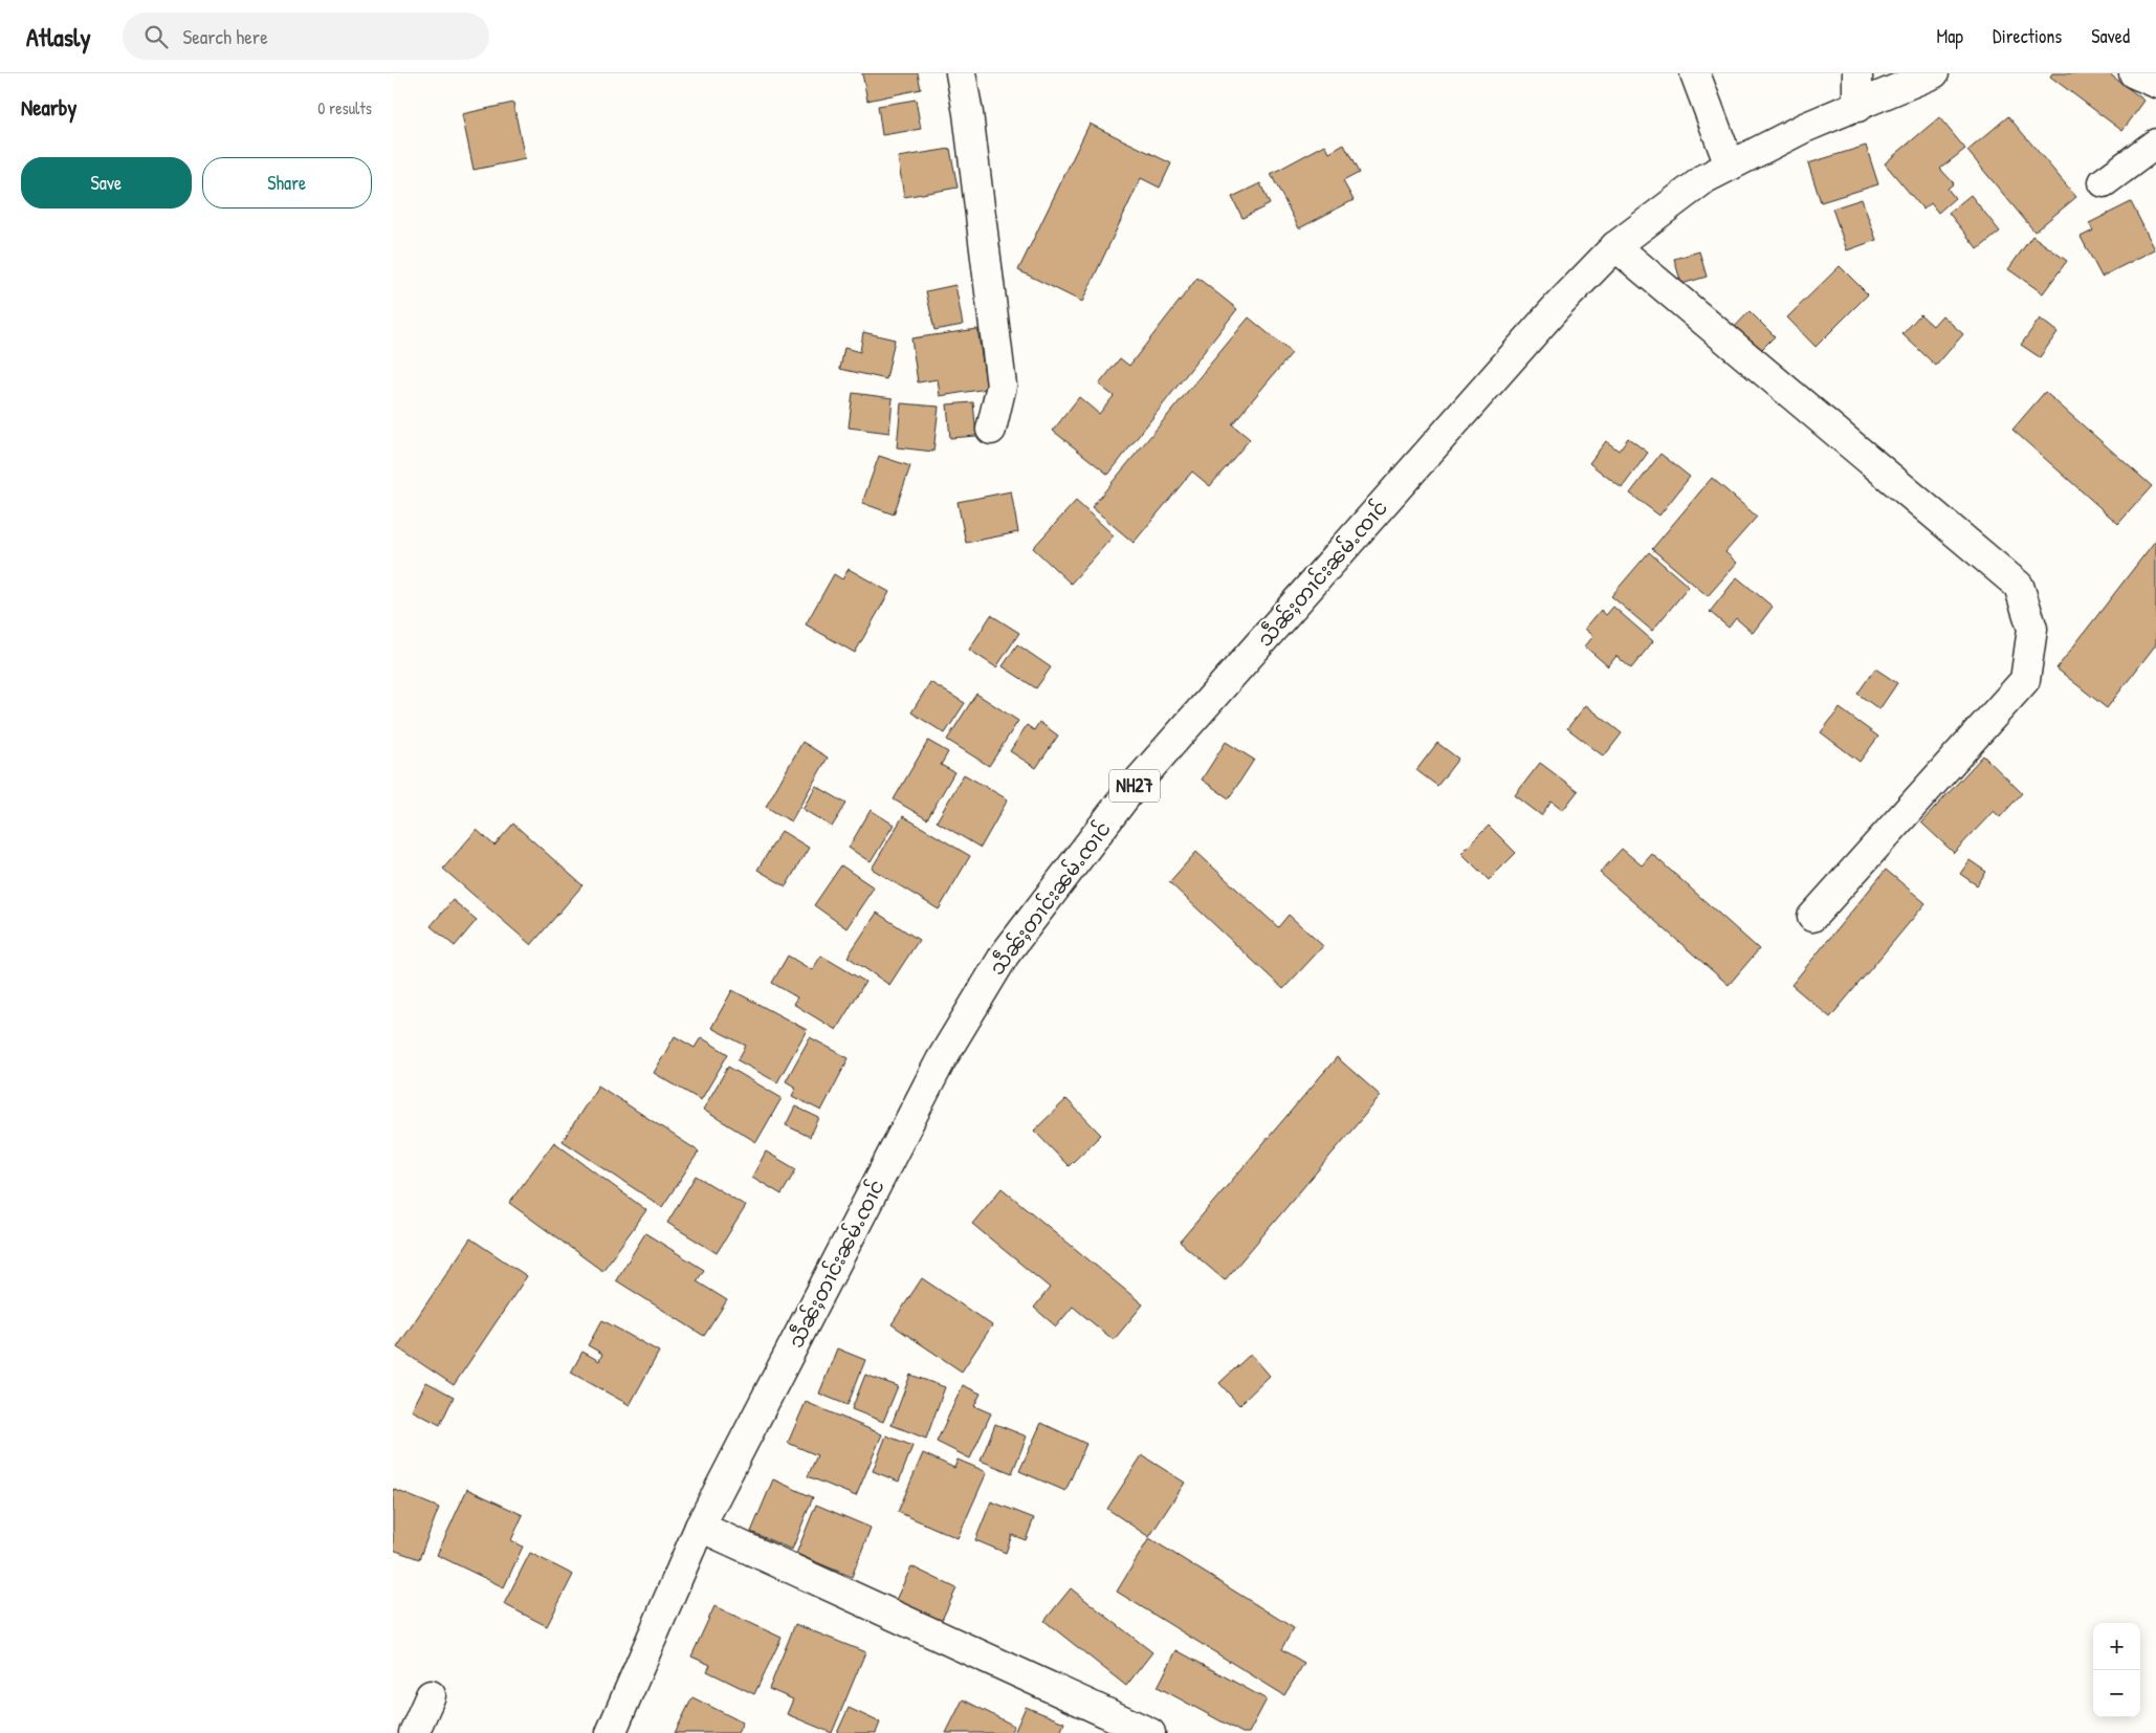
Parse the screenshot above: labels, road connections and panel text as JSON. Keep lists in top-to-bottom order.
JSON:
{
  "streets": {
    "main road": ["သဵၼ်ႈတၢင်းၼမ်ႉၸၢင်", "NH27"]
  },
  "page": {
    "header": "Atlasly",
    "search": "Search here",
    "nav": ["Map", "Directions", "Saved"],
    "heading": ["Nearby", "0 results"],
    "buttons": ["Save", "Share"],
    "map_buttons": ["+", "−"]
  }
}
